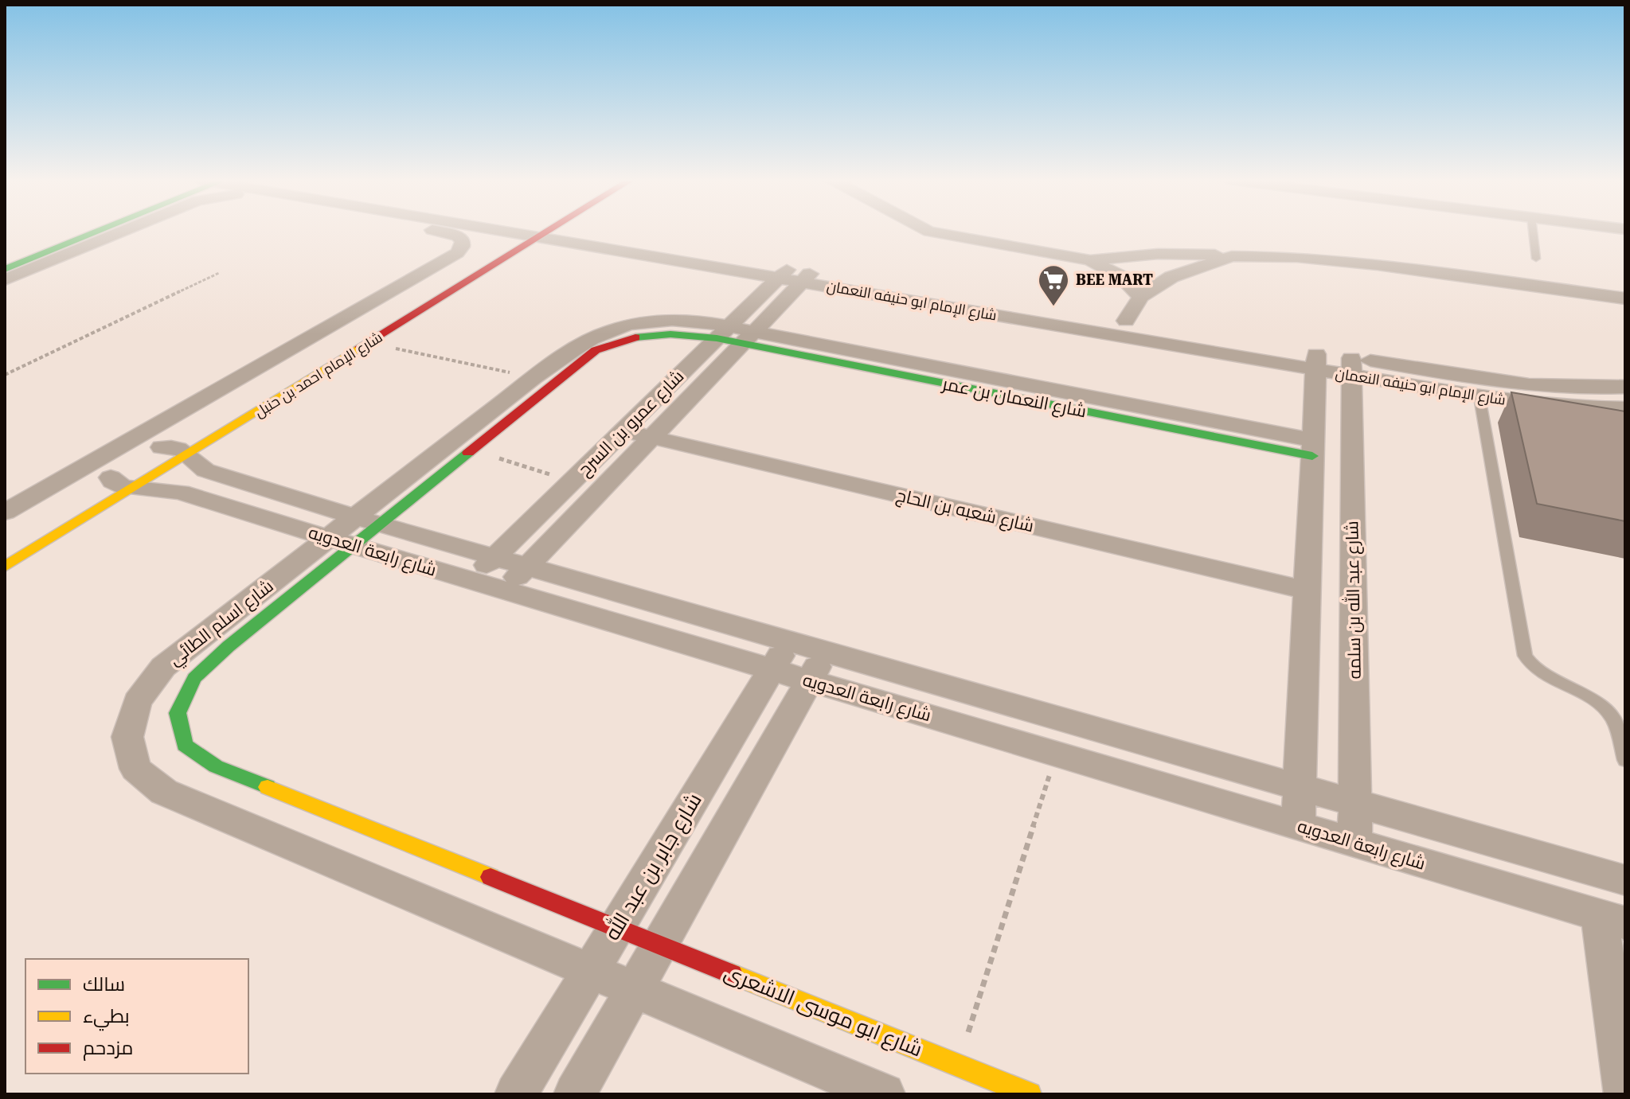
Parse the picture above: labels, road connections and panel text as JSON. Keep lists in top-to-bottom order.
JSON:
{
  "streets": {
    "street": [
      "شارع الإمام ابو حنيفه النعمان",
      "شارع الإمام احمد بن حنبل",
      "شارع النعمان بن عمر",
      "شارع عمرو بن السرح",
      "شارع شعبه بن الحاج",
      "شارع رابعة العدويه",
      "شارع عبد الله بن سلمه",
      "شارع اسلم الطائي",
      "شارع جابر بن عبد الله",
      "شارع ابو موسى الاشعرى"
    ]
  },
  "crossings": [
    ["شارع الإمام ابو حنيفه النعمان", "شارع عمرو بن السرح"],
    ["شارع الإمام ابو حنيفه النعمان", "شارع عبد الله بن سلمه"],
    ["شارع الإمام احمد بن حنبل", "شارع رابعة العدويه"],
    ["شارع النعمان بن عمر", "شارع عمرو بن السرح"],
    ["شارع النعمان بن عمر", "شارع اسلم الطائي"],
    ["شارع عمرو بن السرح", "شارع شعبه بن الحاج"],
    ["شارع عمرو بن السرح", "شارع رابعة العدويه"],
    ["شارع عمرو بن السرح", "شارع اسلم الطائي"],
    ["شارع رابعة العدويه", "شارع عبد الله بن سلمه"],
    ["شارع رابعة العدويه", "شارع اسلم الطائي"],
    ["شارع رابعة العدويه", "شارع جابر بن عبد الله"],
    ["شارع اسلم الطائي", "شارع جابر بن عبد الله"],
    ["شارع اسلم الطائي", "شارع ابو موسى الاشعرى"],
    ["شارع جابر بن عبد الله", "شارع ابو موسى الاشعرى"]
  ],
  "places": {
    "supermarket": ["BEE MART"]
  },
  "legend": ["سالك", "بطيء", "مزدحم"]
}
